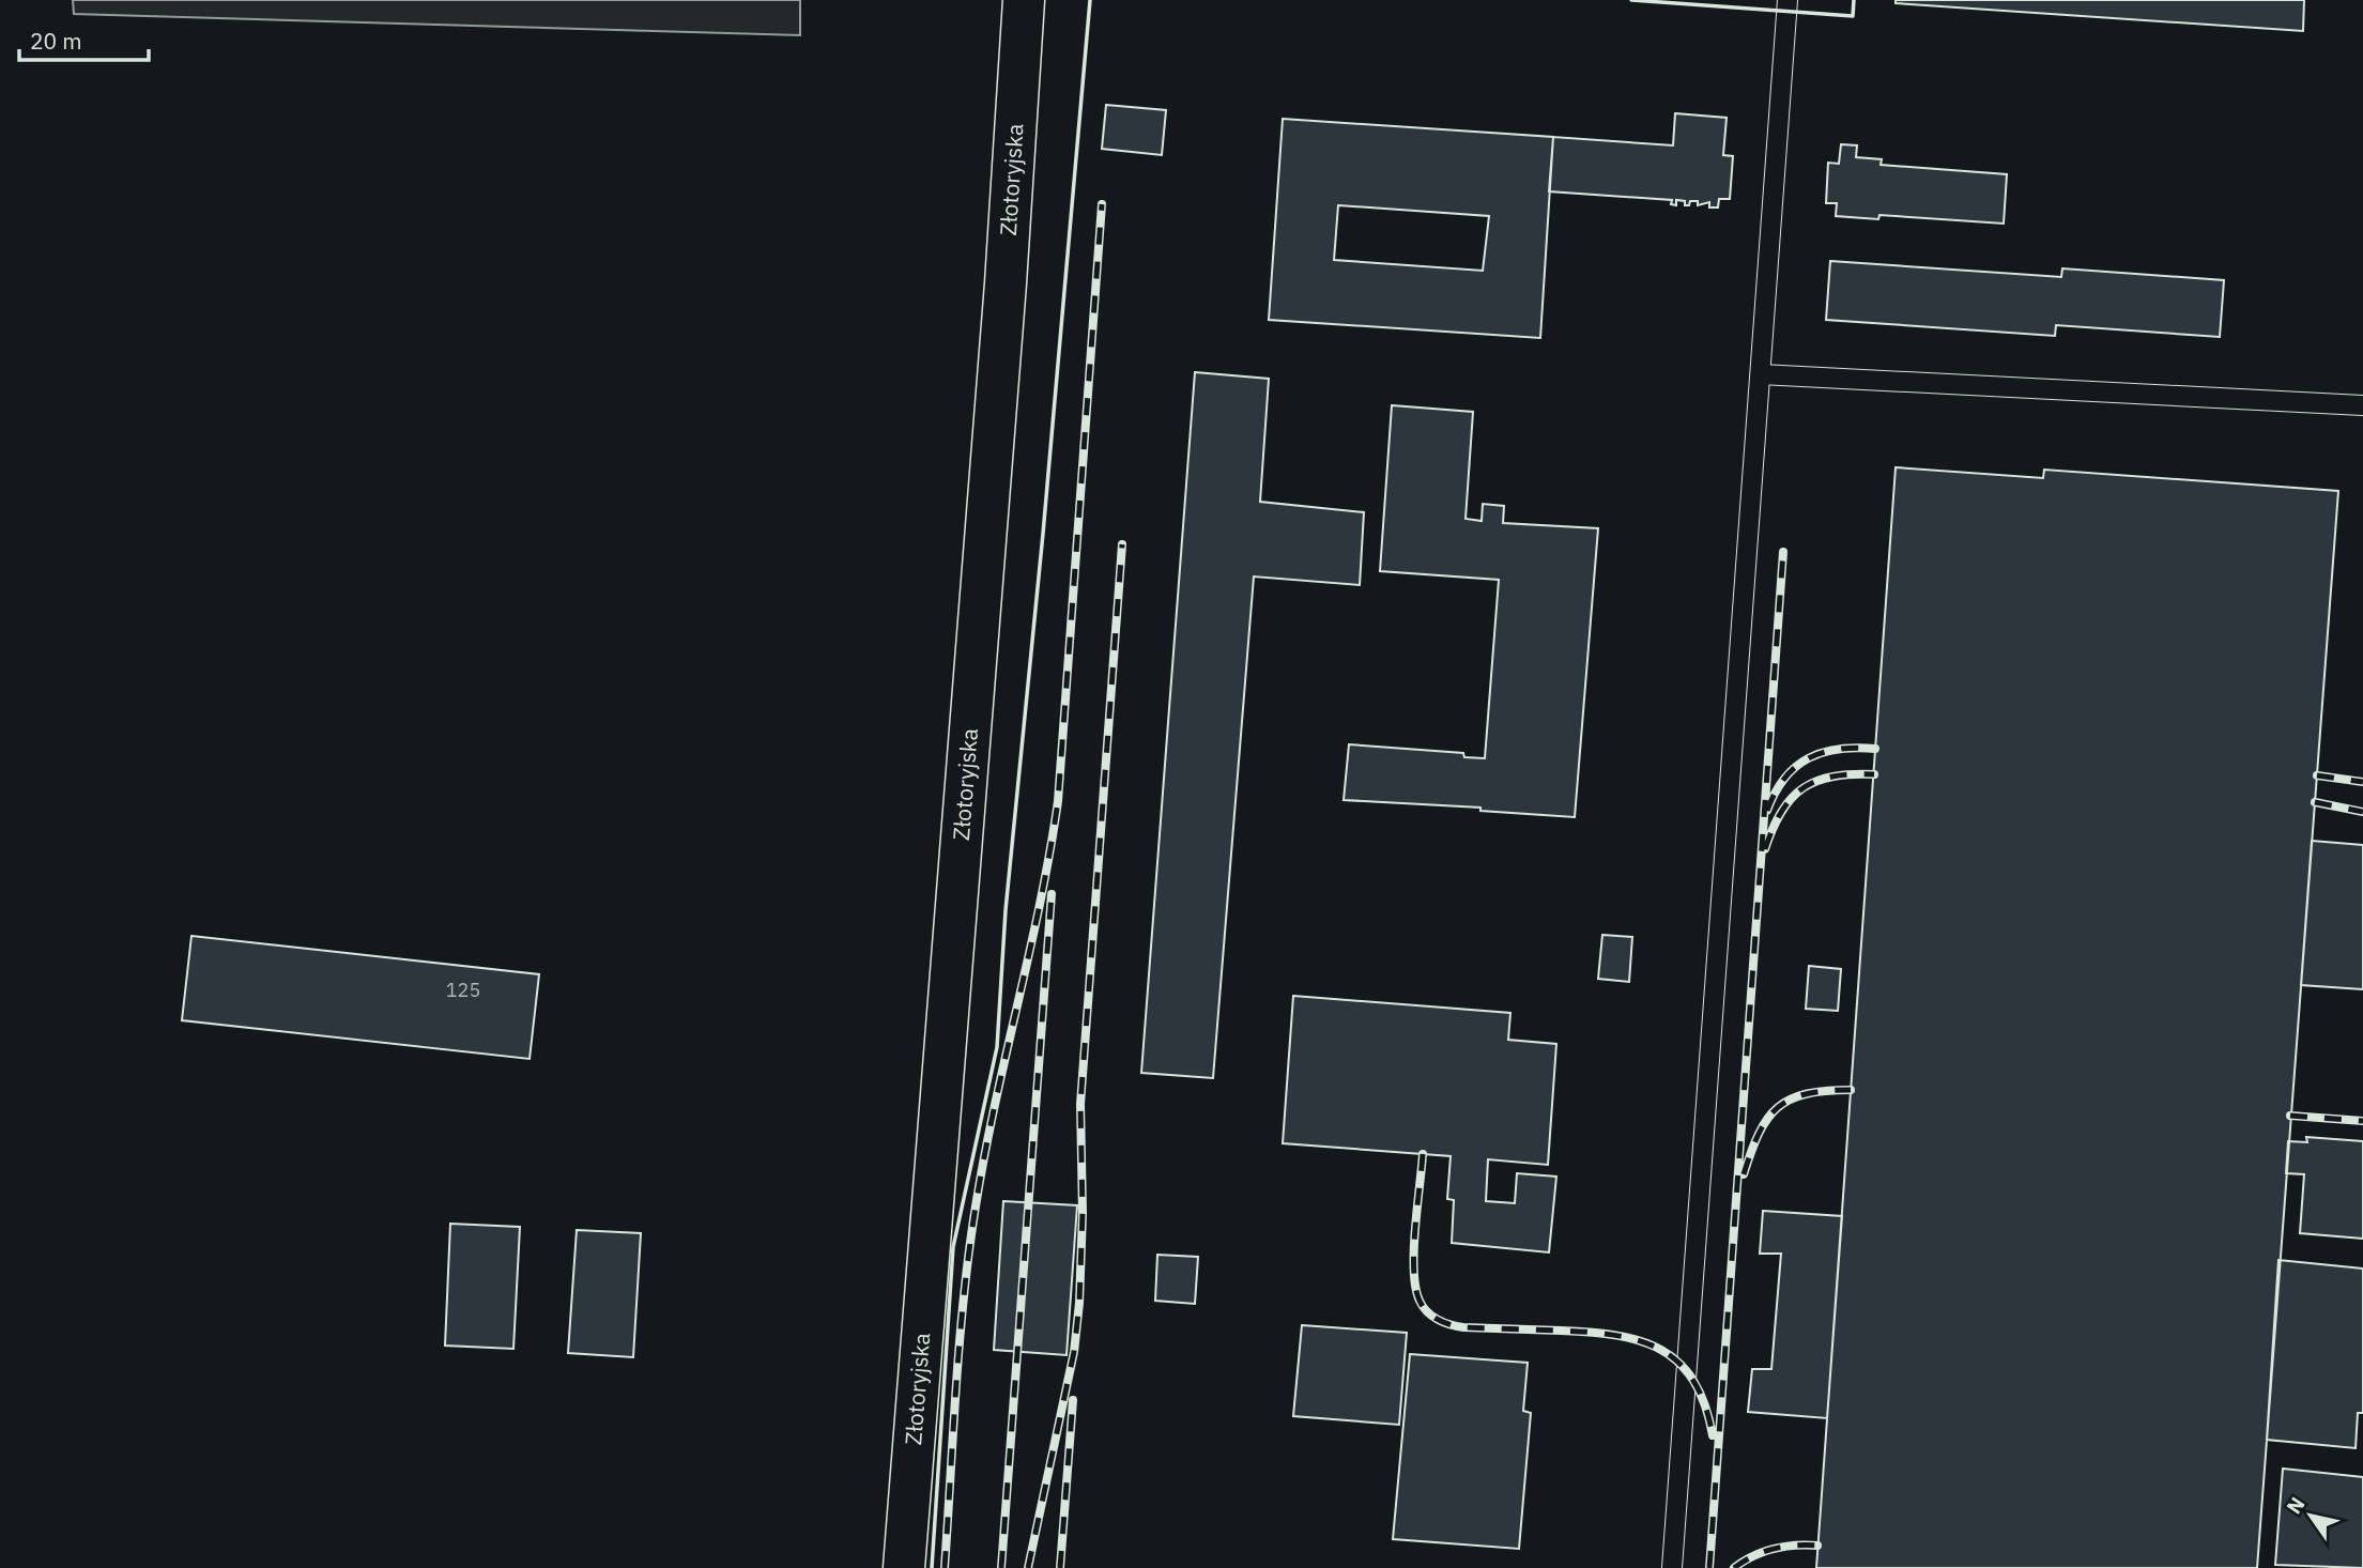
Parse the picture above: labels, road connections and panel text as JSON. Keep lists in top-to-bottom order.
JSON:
{
  "streets": {
    "main road": ["Złotoryjska"]
  },
  "house_numbers": ["125"],
  "scale_bar": "20 m",
  "north": "top left"
}
